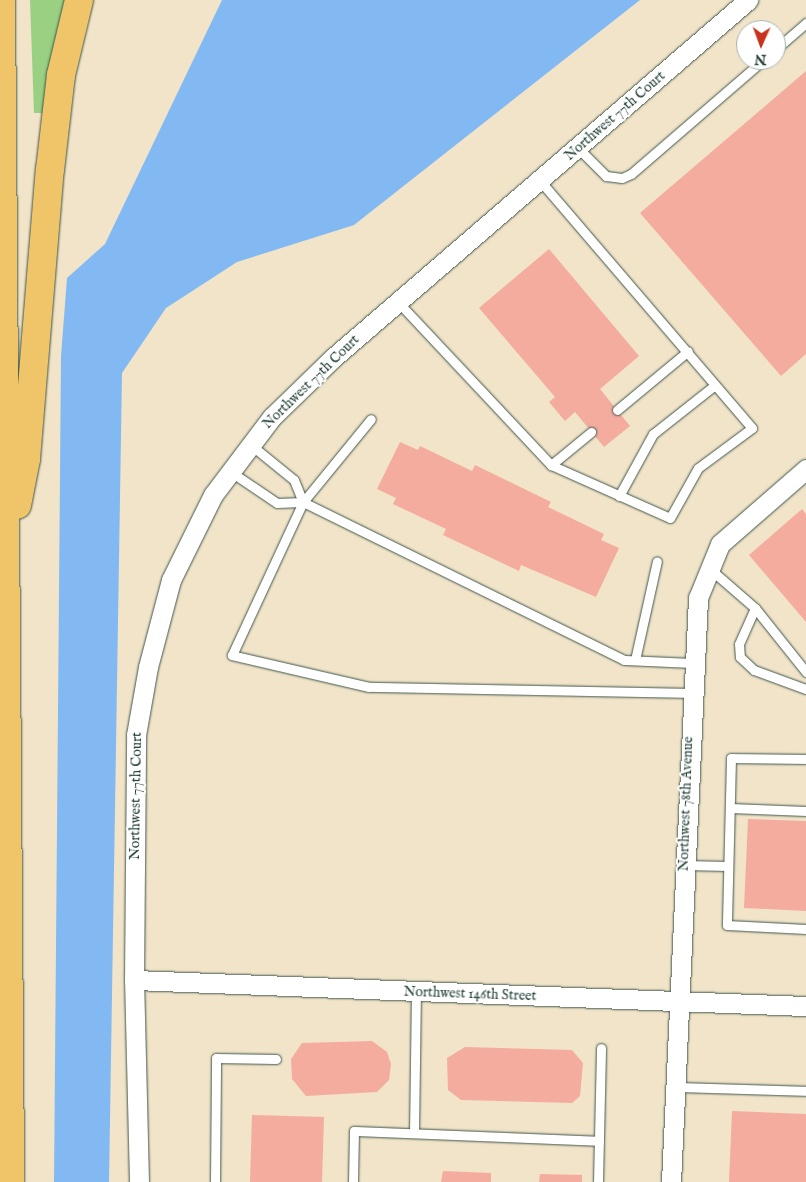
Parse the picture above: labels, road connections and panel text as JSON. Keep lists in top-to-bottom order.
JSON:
{
  "streets": {
    "street": ["Northwest 77th Court", "Northwest 78th Avenue", "Northwest 146th Street"]
  },
  "crossings": [
    ["Northwest 77th Court", "Northwest 146th Street"],
    ["Northwest 78th Avenue", "Northwest 146th Street"]
  ],
  "north": "bottom"
}
